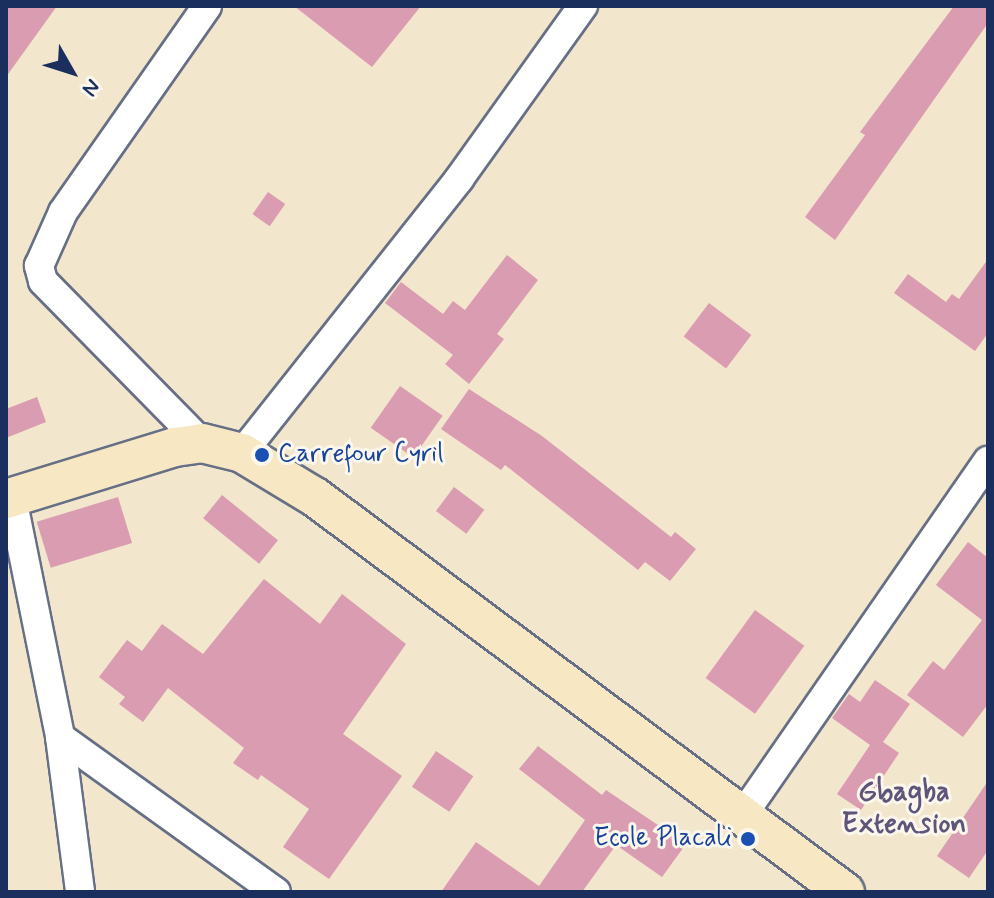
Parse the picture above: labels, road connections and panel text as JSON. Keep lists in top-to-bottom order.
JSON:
{
  "districts": ["Gbagba Extension"],
  "places": ["Carrefour Cyril", "Ecole Placali"],
  "north": "bottom right"
}
